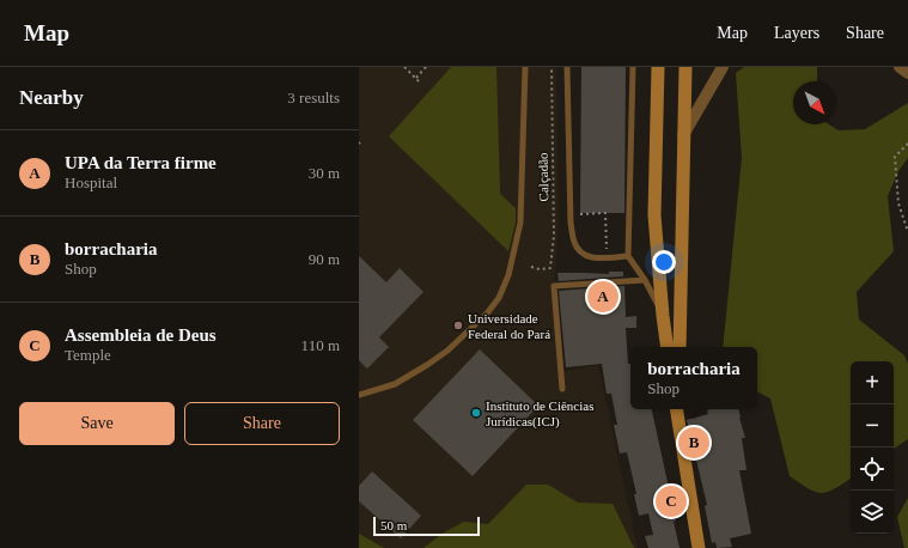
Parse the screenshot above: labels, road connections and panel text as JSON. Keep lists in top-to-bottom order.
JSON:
{
  "streets": {
    "path": ["Calçadão"]
  },
  "places": ["Universidade Federal do Pará", "Instituto de Ciências Jurídicas(ICJ)"],
  "scale_bar": "50 m",
  "north": "bottom right",
  "page": {
    "header": "Map",
    "nav": ["Map", "Layers", "Share"],
    "heading": ["Nearby", "3 results"],
    "list": [
      {
        "mark": "A",
        "name": "UPA da Terra firme",
        "note": "Hospital",
        "value": "30 m"
      },
      {
        "mark": "B",
        "name": "borracharia",
        "note": "Shop",
        "value": "90 m"
      },
      {
        "mark": "C",
        "name": "Assembleia de Deus",
        "note": "Temple",
        "value": "110 m"
      }
    ],
    "pins": ["A", "B", "C"],
    "popup": ["borracharia", "Shop"],
    "map_buttons": ["+", "−"],
    "buttons": ["Save", "Share"],
    "scale": "50 m"
  }
}
